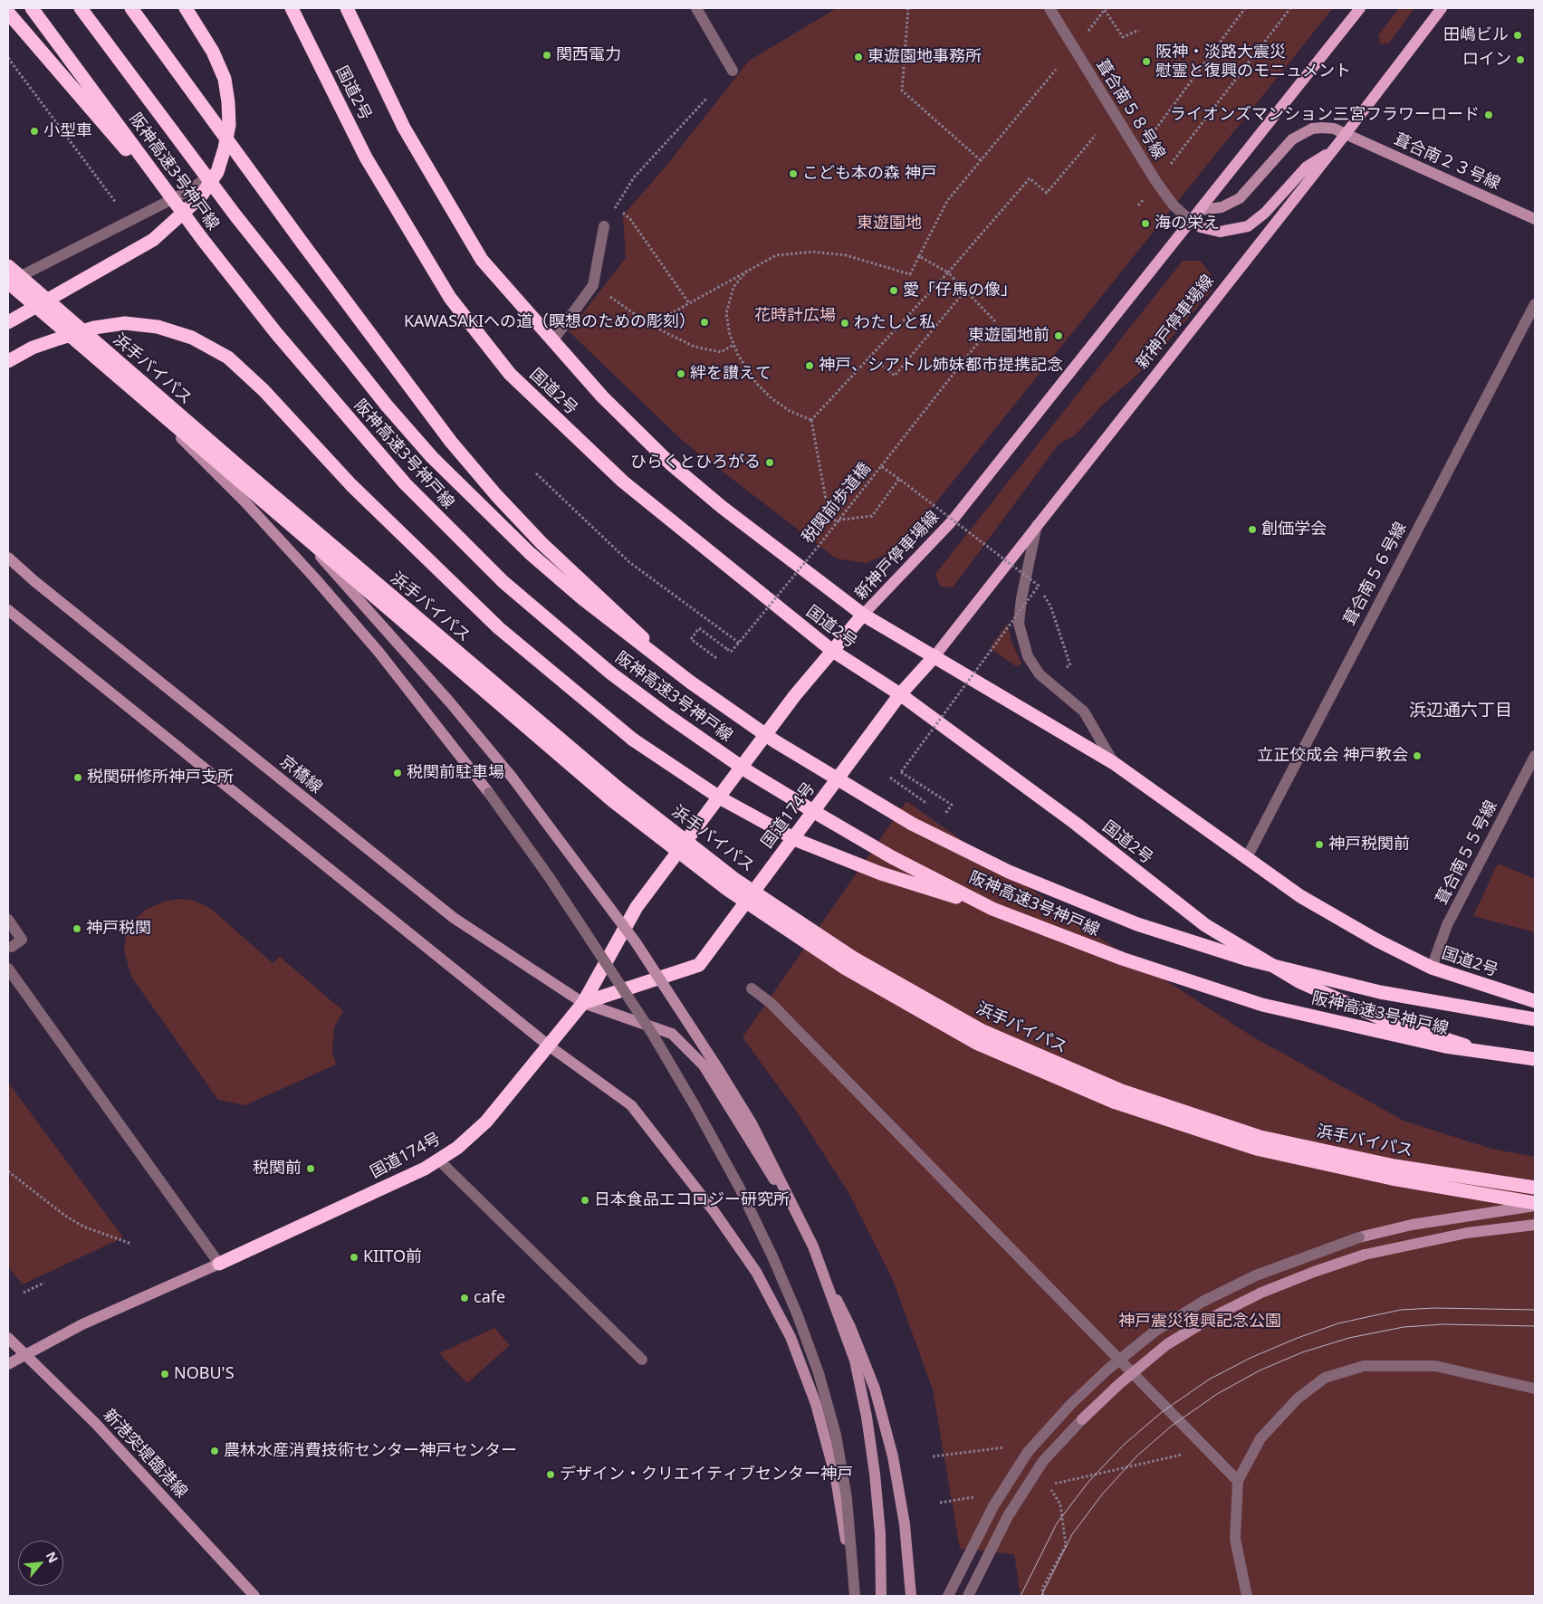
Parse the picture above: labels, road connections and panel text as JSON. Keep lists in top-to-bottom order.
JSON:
{
  "streets": {
    "highway": [
      "国道2号",
      "阪神高速3号神戸線",
      "浜手バイパス",
      "国道174号"
    ],
    "main road": ["新神戸停車場線"],
    "street": [
      "葺合南５８号線",
      "葺合南２３号線",
      "葺合南５６号線",
      "京橋線",
      "葺合南５５号線",
      "新港突堤臨港線"
    ],
    "path": ["税関前歩道橋"]
  },
  "crossings": [
    ["国道2号", "阪神高速3号神戸線"],
    ["国道2号", "新神戸停車場線"],
    ["国道2号", "葺合南５６号線"],
    ["国道2号", "国道174号"],
    ["国道2号", "葺合南５５号線"],
    ["葺合南５８号線", "新神戸停車場線"],
    ["葺合南２３号線", "新神戸停車場線"],
    ["新神戸停車場線", "国道174号"],
    ["京橋線", "国道174号"]
  ],
  "districts": ["浜辺通六丁目"],
  "parks": ["東遊園地", "花時計広場", "神戸震災復興記念公園"],
  "places": [
    "田嶋ビル",
    "関西電力",
    "東遊園地事務所",
    "ロイン",
    "阪神・淡路大震災 慰霊と復興のモニュメント",
    "ライオンズマンション三宮フラワーロード",
    "小型車",
    "こども本の森 神戸",
    "海の栄え",
    "愛「仔馬の像」",
    "KAWASAKIへの道（瞑想のための彫刻）",
    "わたしと私",
    "東遊園地前",
    "神戸、シアトル姉妹都市提携記念",
    "絆を讃えて",
    "ひらくとひろがる",
    "創価学会",
    "立正佼成会 神戸教会",
    "税関前駐車場",
    "税関研修所神戸支所",
    "神戸税関前",
    "神戸税関",
    "税関前",
    "日本食品エコロジー研究所",
    "KIITO前",
    "cafe",
    "NOBU'S",
    "農林水産消費技術センター神戸センター",
    "デザイン・クリエイティブセンター神戸"
  ],
  "north": "top right"
}
